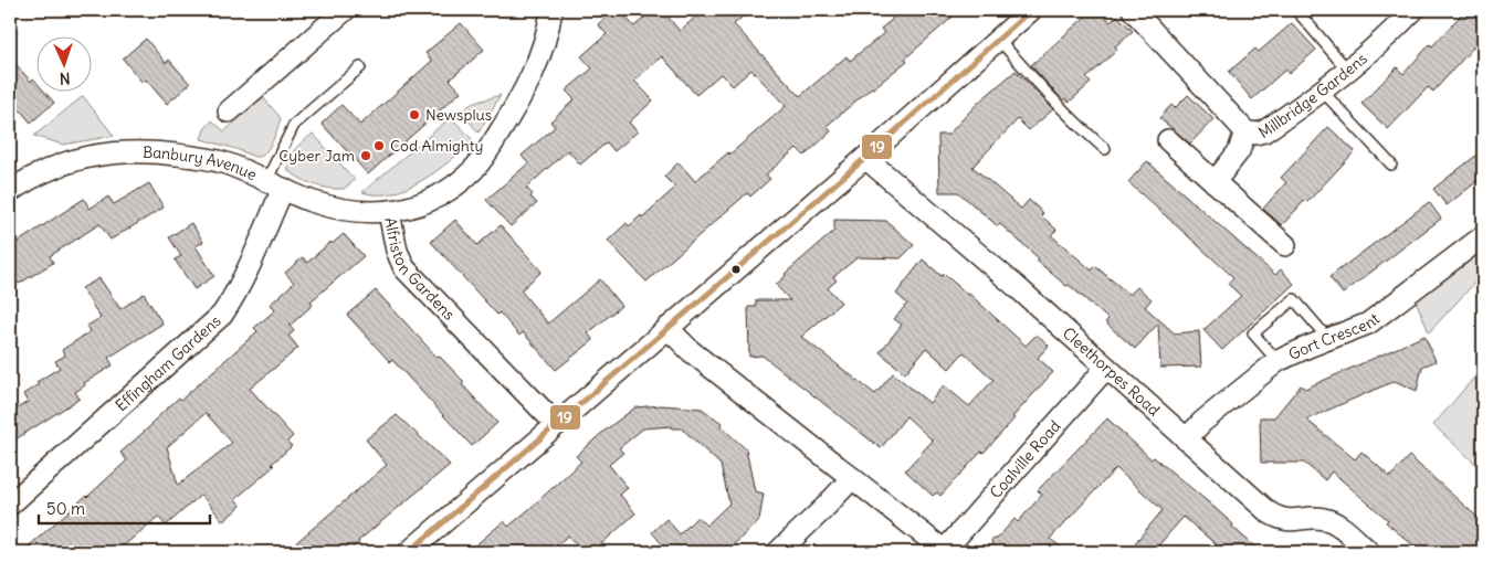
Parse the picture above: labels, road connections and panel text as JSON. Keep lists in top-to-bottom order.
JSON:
{
  "streets": {
    "street": [
      "Millbridge Gardens",
      "Banbury Avenue",
      "Alfriston Gardens",
      "Gort Crescent",
      "Effingham Gardens",
      "Cleethorpes Road",
      "Coalville Road"
    ]
  },
  "crossings": [
    ["Banbury Avenue", "Alfriston Gardens"],
    ["Banbury Avenue", "Effingham Gardens"],
    ["Gort Crescent", "Cleethorpes Road"],
    ["Cleethorpes Road", "Coalville Road"]
  ],
  "places": ["Newsplus", "Cod Almighty", "Cyber Jam"],
  "lines": ["transit line 19"],
  "scale_bar": "50 m",
  "north": "bottom"
}
